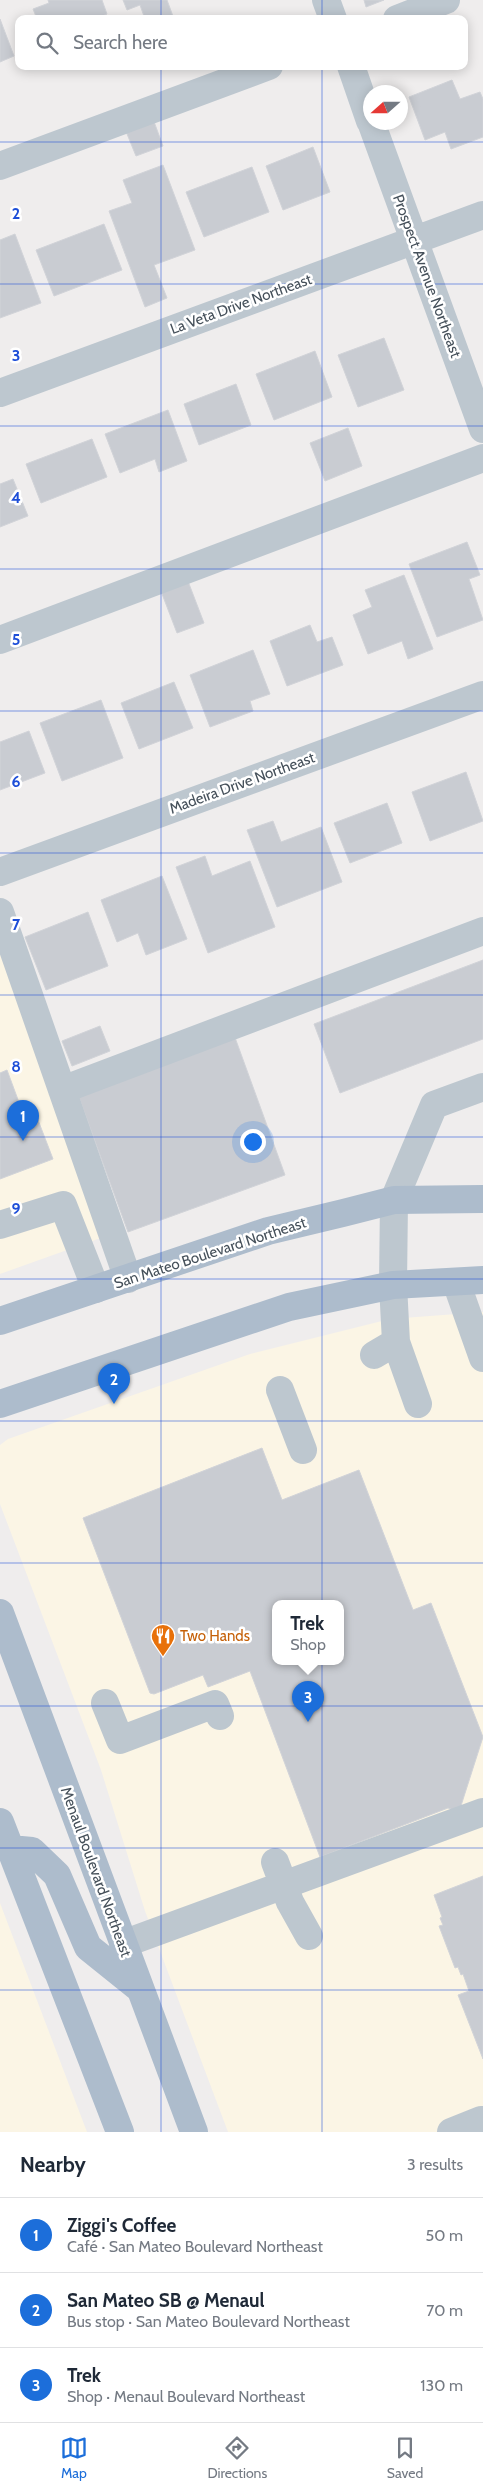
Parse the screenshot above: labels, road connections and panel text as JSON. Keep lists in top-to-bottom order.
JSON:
{
  "streets": {
    "main road": ["San Mateo Boulevard Northeast", "Menaul Boulevard Northeast"],
    "street": ["Prospect Avenue Northeast", "La Veta Drive Northeast", "Madeira Drive Northeast"]
  },
  "crossings": [
    ["Prospect Avenue Northeast", "La Veta Drive Northeast"]
  ],
  "places": {
    "restaurant": ["Two Hands"]
  },
  "north": "left",
  "page": {
    "search": "Search here",
    "pins": ["1", "2", "3"],
    "popup": ["Trek", "Shop"],
    "heading": ["Nearby", "3 results"],
    "list": [
      {
        "mark": "1",
        "name": "Ziggi's Coffee",
        "note": "Café · San Mateo Boulevard Northeast",
        "value": "50 m"
      },
      {
        "mark": "2",
        "name": "San Mateo SB @ Menaul",
        "note": "Bus stop · San Mateo Boulevard Northeast",
        "value": "70 m"
      },
      {
        "mark": "3",
        "name": "Trek",
        "note": "Shop · Menaul Boulevard Northeast",
        "value": "130 m"
      }
    ],
    "nav": ["Map", "Directions", "Saved"]
  },
  "grid": {
    "rows": [
      "2",
      "3",
      "4",
      "5",
      "6",
      "7",
      "8",
      "9"
    ]
  }
}
